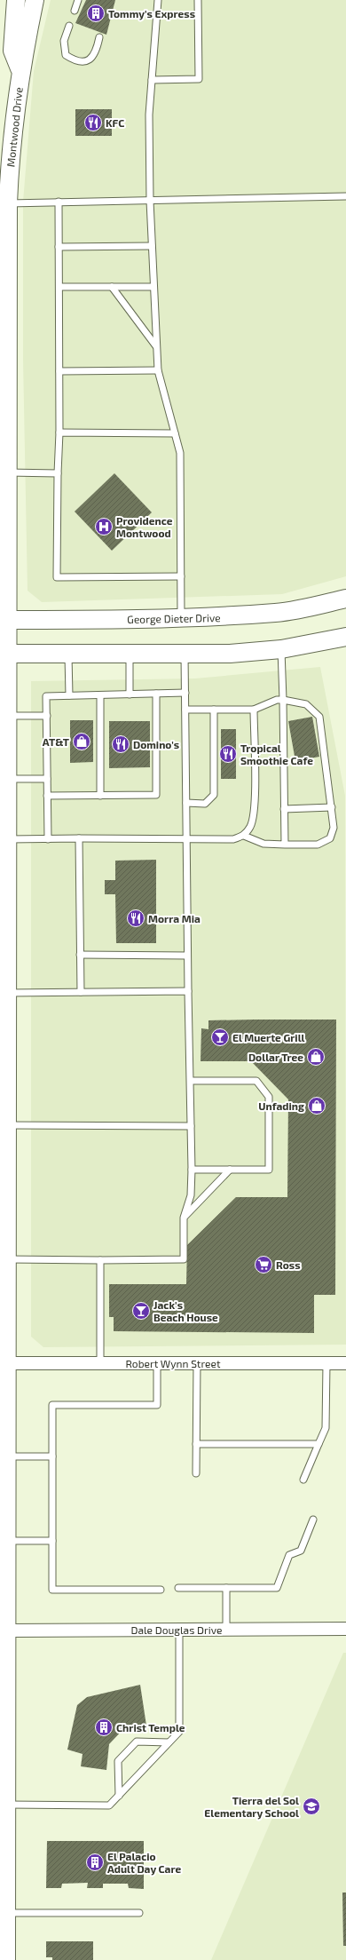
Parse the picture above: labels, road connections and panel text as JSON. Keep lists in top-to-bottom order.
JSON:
{
  "streets": {
    "main road": ["Montwood Drive", "George Dieter Drive"],
    "street": ["Robert Wynn Street", "Dale Douglas Drive"]
  },
  "crossings": [
    ["Montwood Drive", "George Dieter Drive"],
    ["Montwood Drive", "Robert Wynn Street"],
    ["Montwood Drive", "Dale Douglas Drive"]
  ],
  "places": {
    "building": ["Tommy's Express", "Christ Temple", "El Palacio Adult Day Care"],
    "restaurant": [
      "KFC",
      "Domino's",
      "Tropical Smoothie Cafe",
      "Morra Mia"
    ],
    "hospital": ["Providence Montwood"],
    "shop": ["AT&T", "Dollar Tree", "Unfading"],
    "bar": ["El Muerte Grill", "Jack's Beach House"],
    "supermarket": ["Ross"],
    "school or university": ["Tierra del Sol Elementary School"]
  }
}
